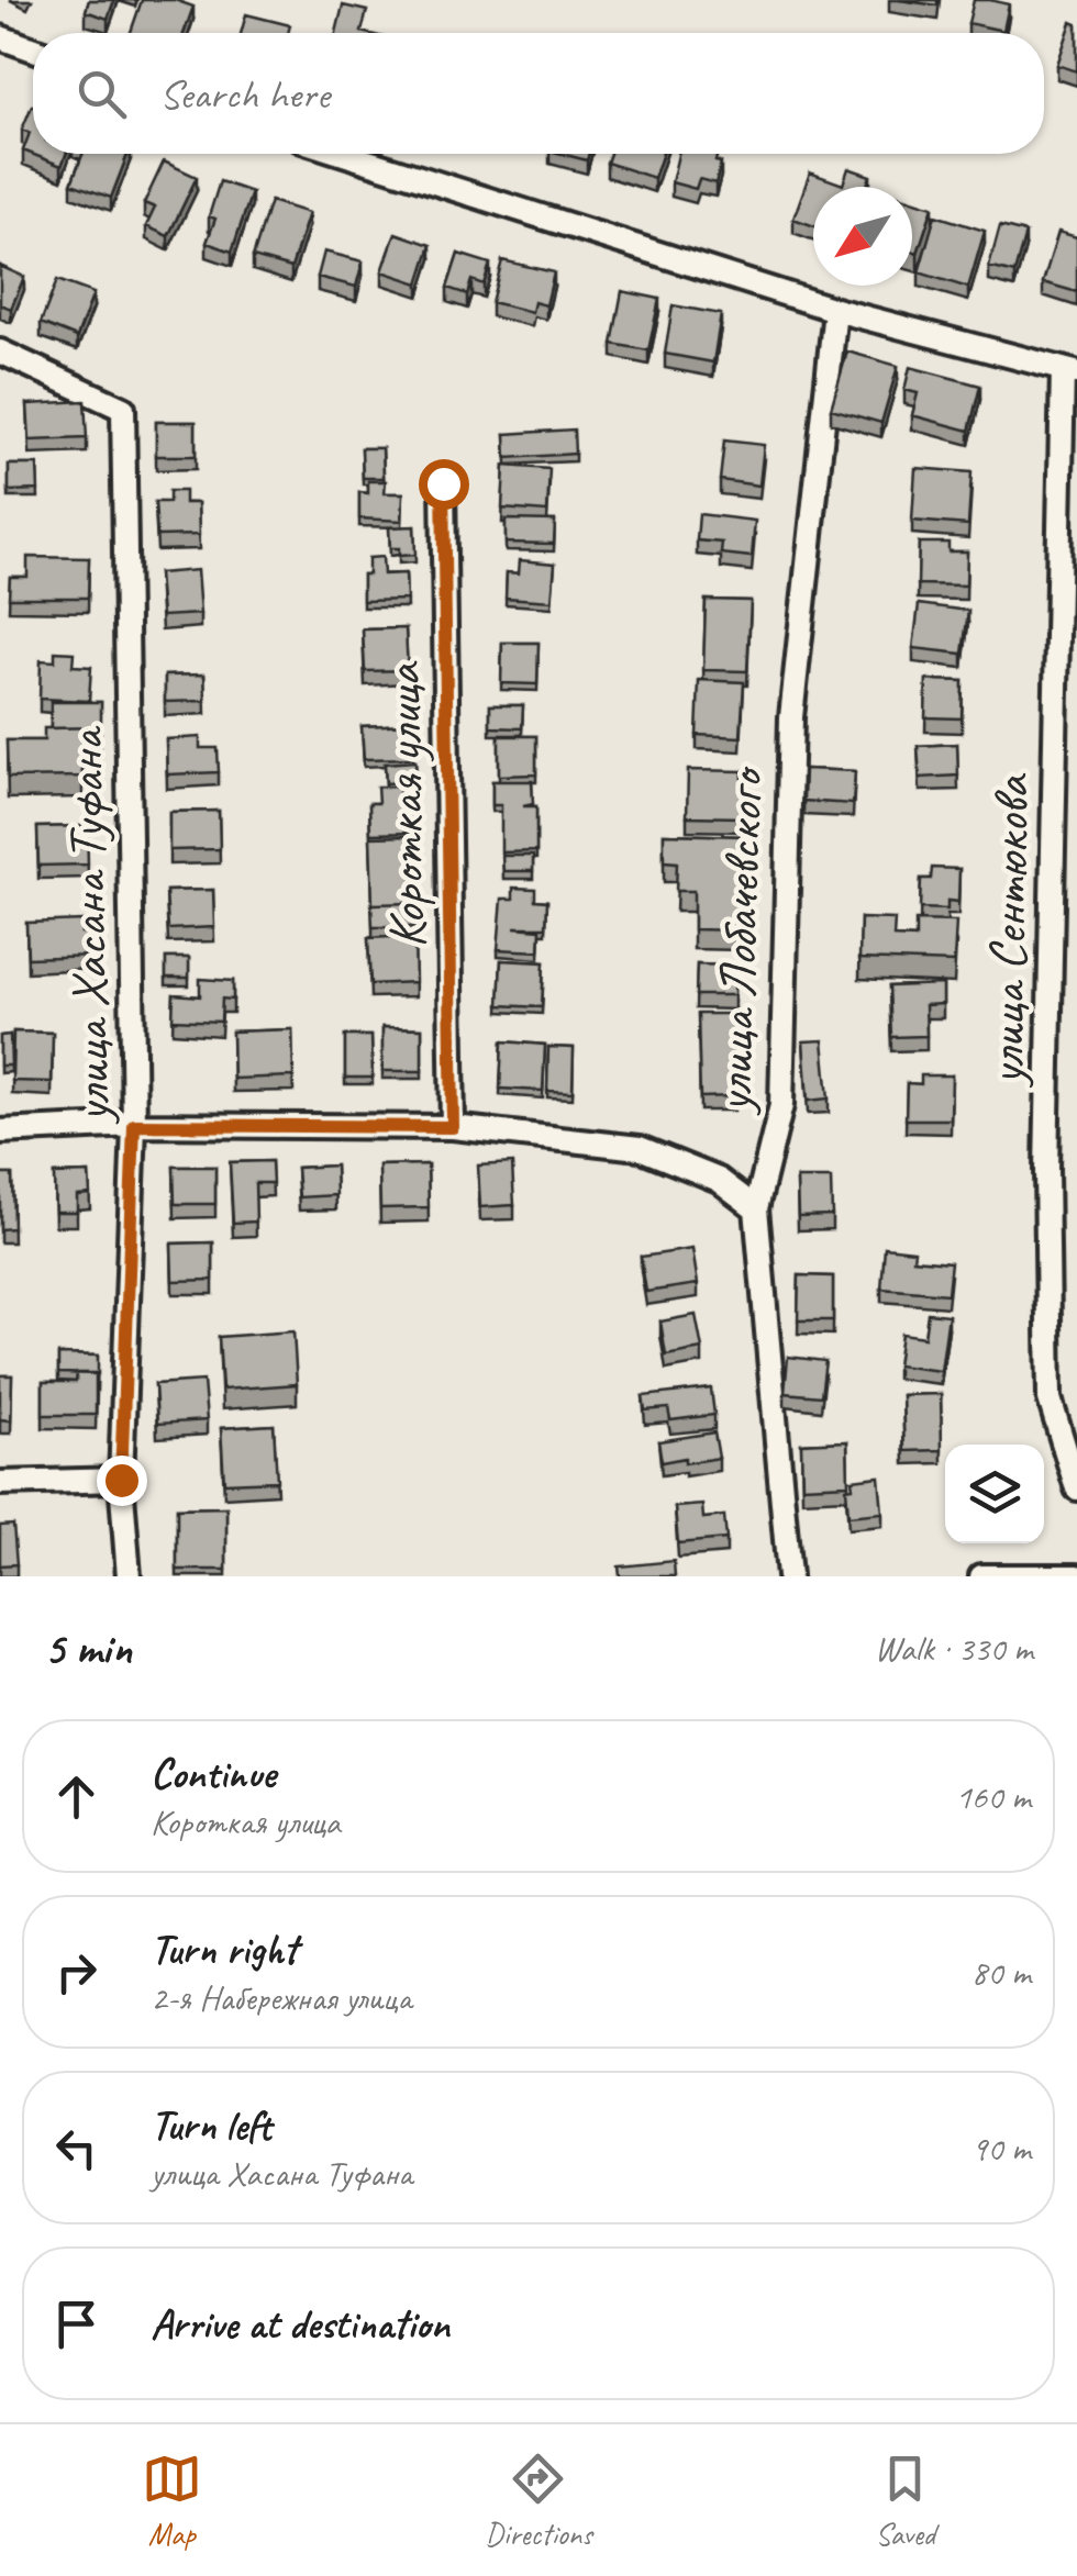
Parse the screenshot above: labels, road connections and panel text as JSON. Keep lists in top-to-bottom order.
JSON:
{
  "streets": {
    "street": [
      "Короткая улица",
      "улица Хасана Туфана",
      "улица Сентюкова",
      "улица Лобачевского"
    ]
  },
  "north": "bottom left",
  "page": {
    "search": "Search here",
    "heading": ["5 min", "Walk · 330 m"],
    "list": [
      ["Continue", "Короткая улица", "160 m"],
      ["Turn right", "2-я Набережная улица", "80 m"],
      ["Turn left", "улица Хасана Туфана", "90 m"],
      "Arrive at destination"
    ],
    "nav": ["Map", "Directions", "Saved"]
  }
}
